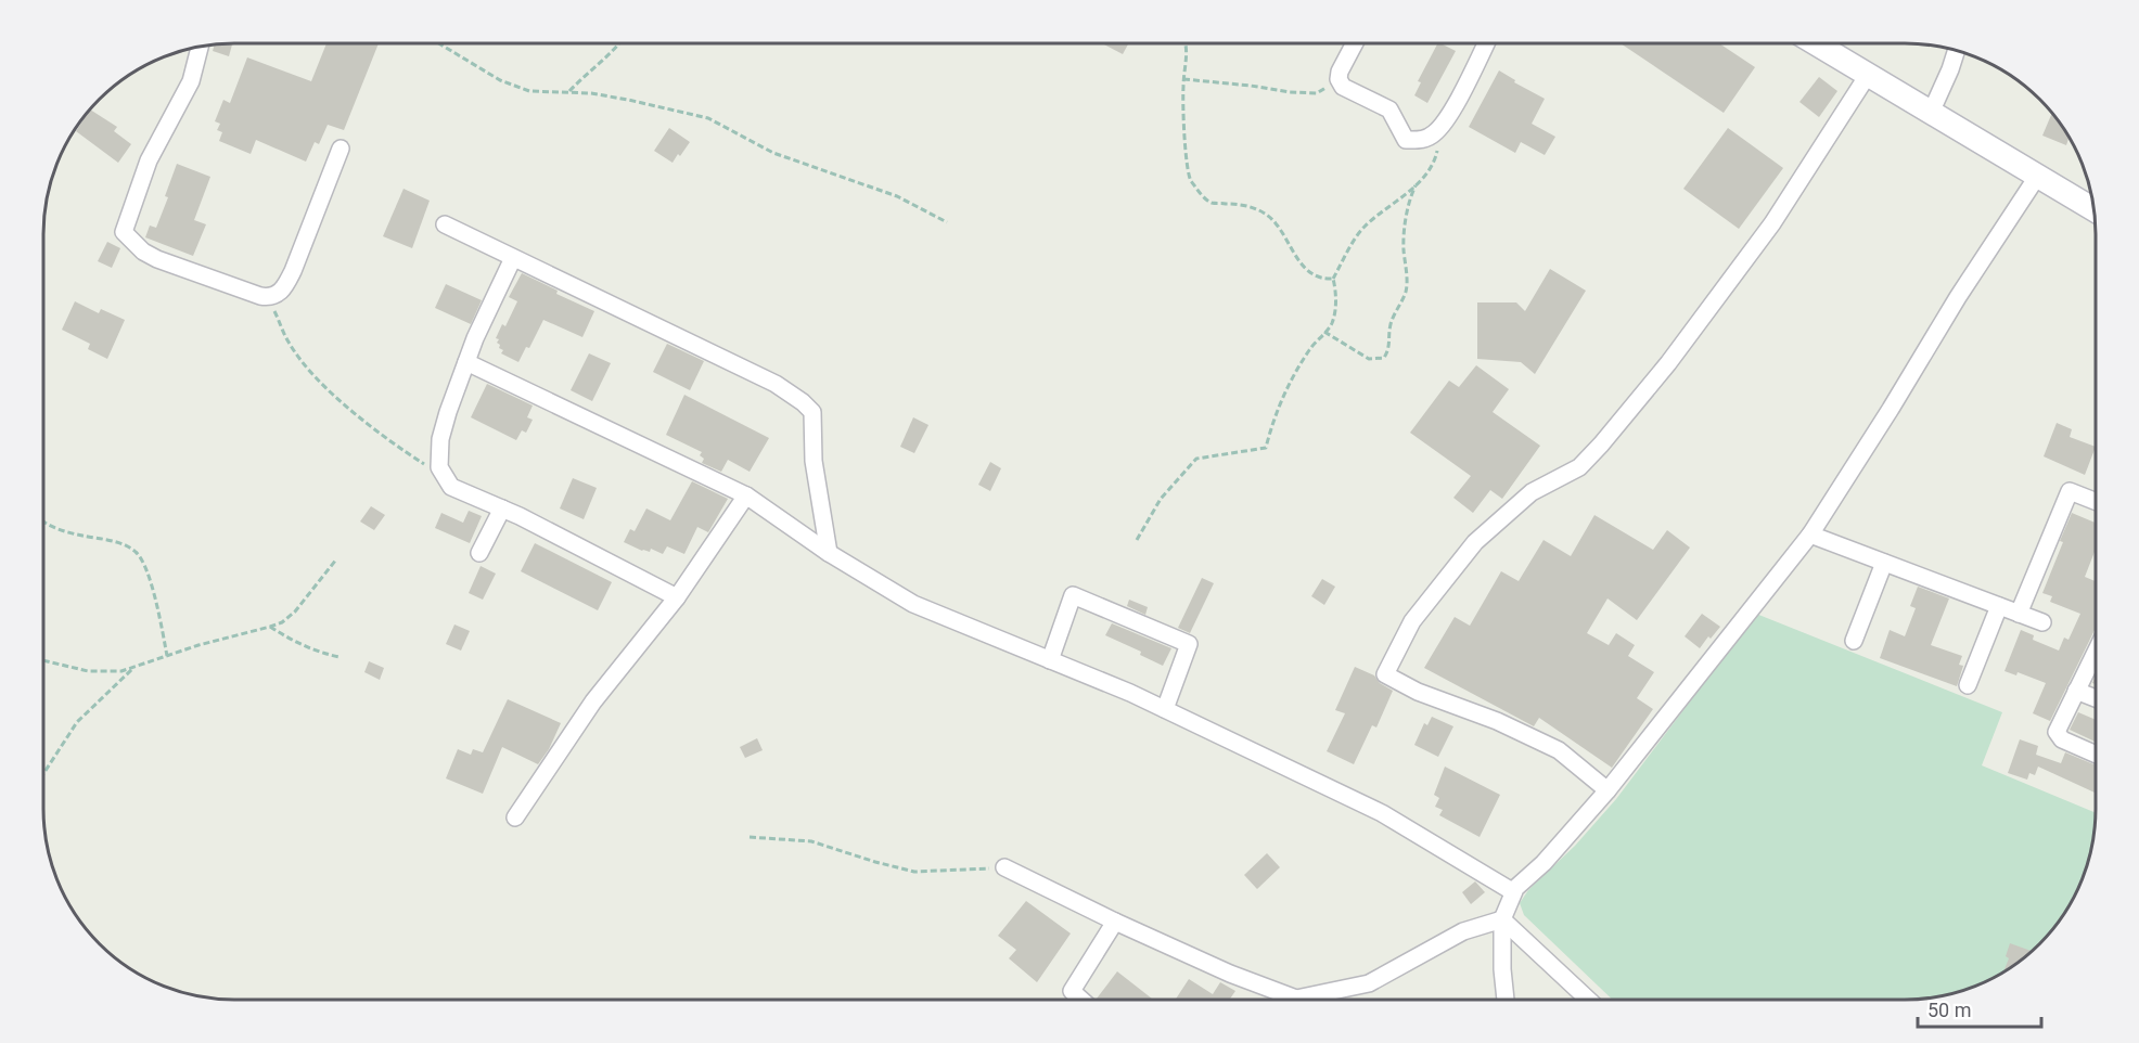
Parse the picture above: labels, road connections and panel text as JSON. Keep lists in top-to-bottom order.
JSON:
{
  "scale_bar": "50 m"
}
